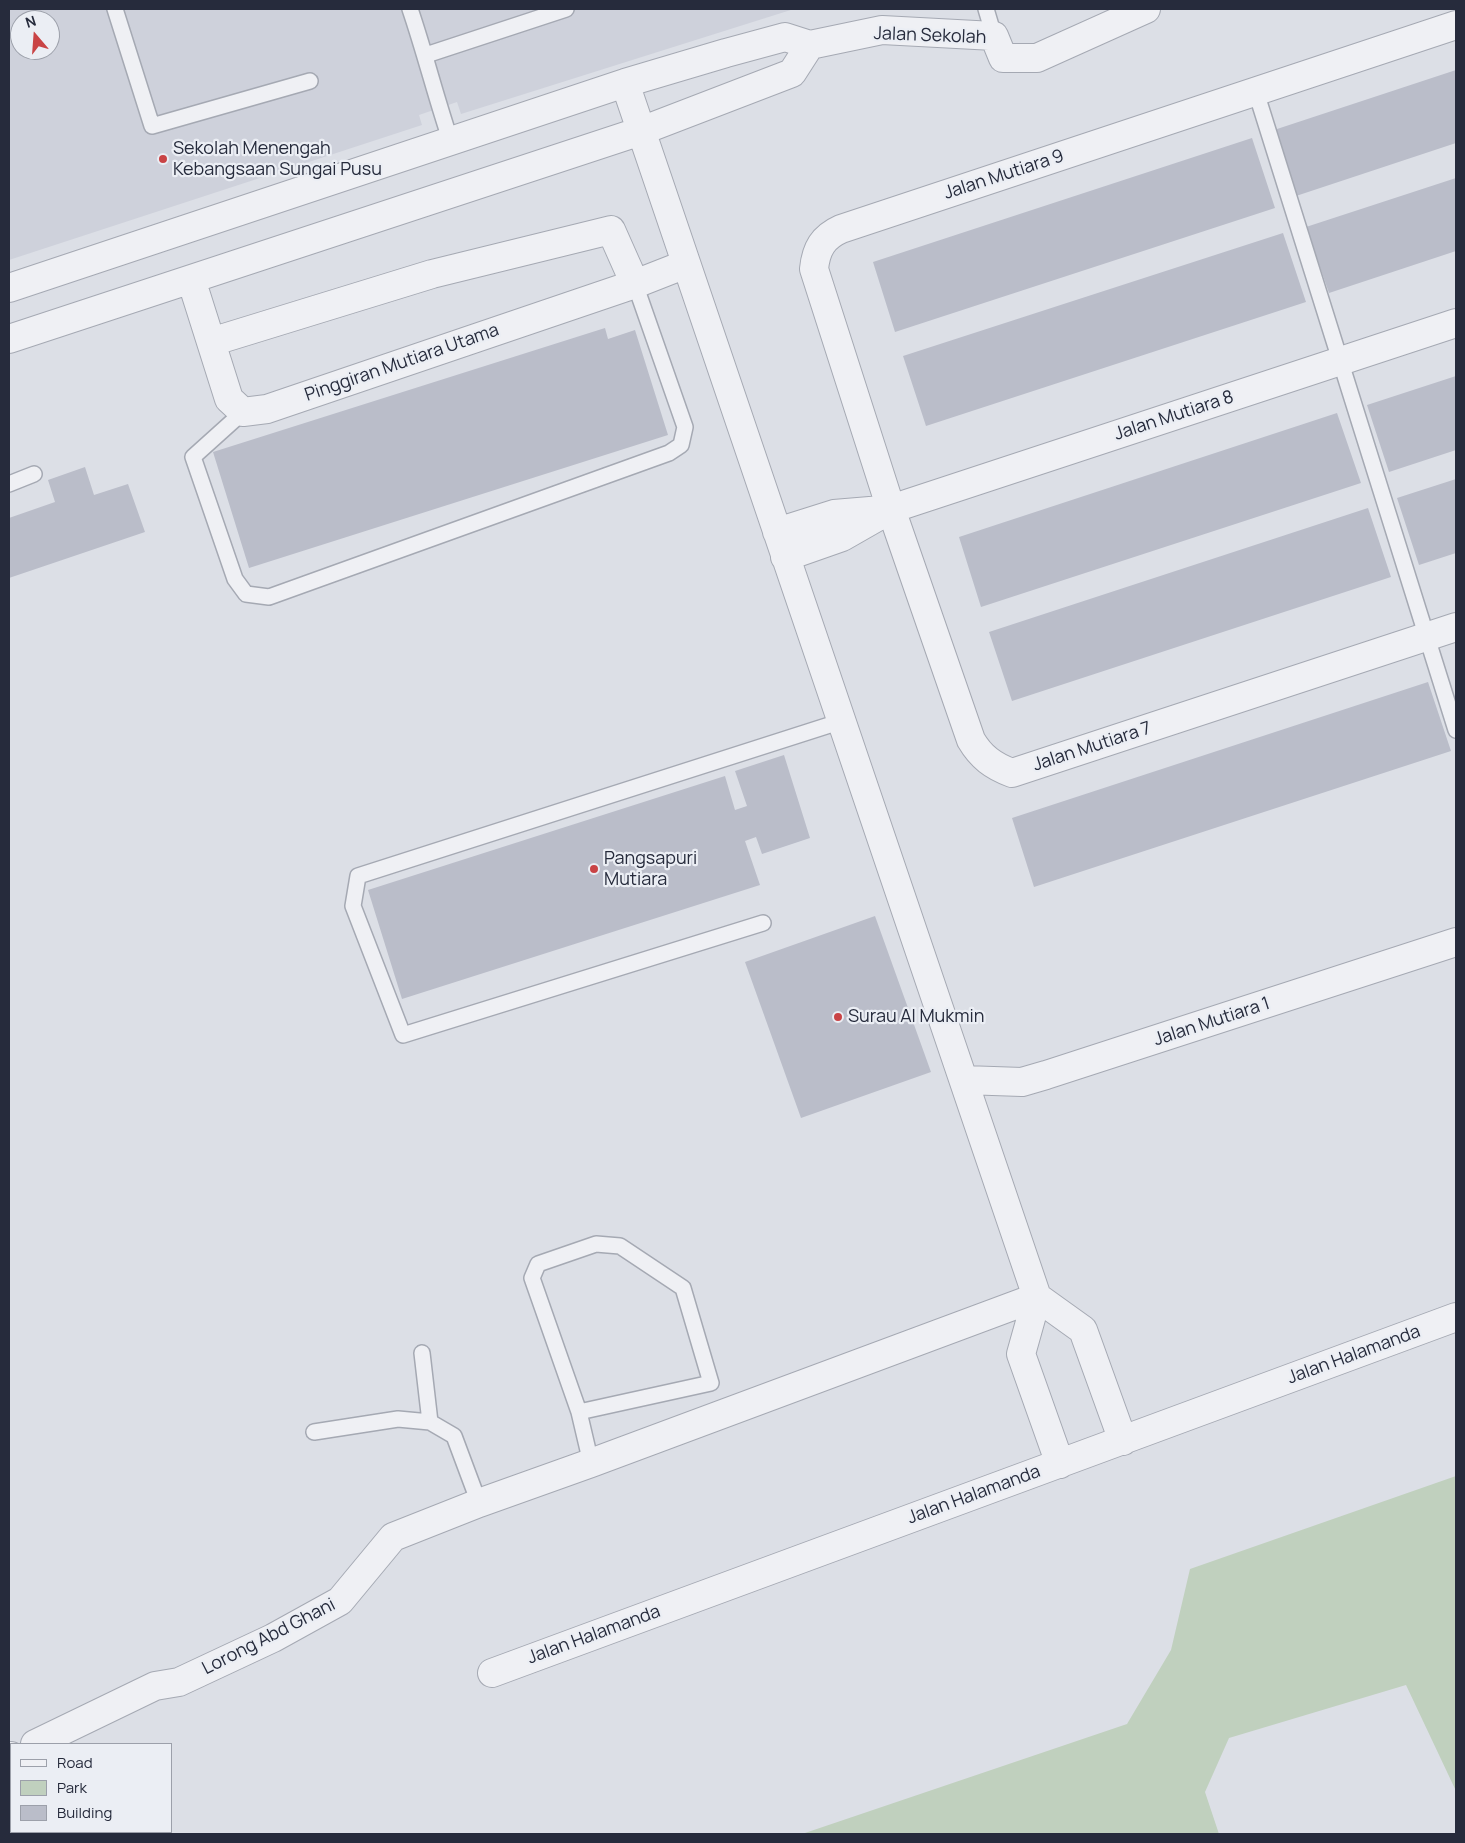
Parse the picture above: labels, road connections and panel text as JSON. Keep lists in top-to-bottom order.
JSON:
{
  "streets": {
    "street": [
      "Jalan Sekolah",
      "Jalan Mutiara 9",
      "Pinggiran Mutiara Utama",
      "Jalan Mutiara 8",
      "Jalan Mutiara 7",
      "Jalan Mutiara 1",
      "Jalan Halamanda",
      "Lorong Abd Ghani"
    ]
  },
  "crossings": [
    ["Jalan Mutiara 9", "Jalan Mutiara 8"],
    ["Jalan Mutiara 9", "Jalan Mutiara 7"],
    ["Jalan Mutiara 8", "Jalan Mutiara 7"]
  ],
  "places": ["Sekolah Menengah Kebangsaan Sungai Pusu", "Pangsapuri Mutiara", "Surau Al Mukmin"],
  "legend": ["Road", "Park", "Building"],
  "north": "top"
}
